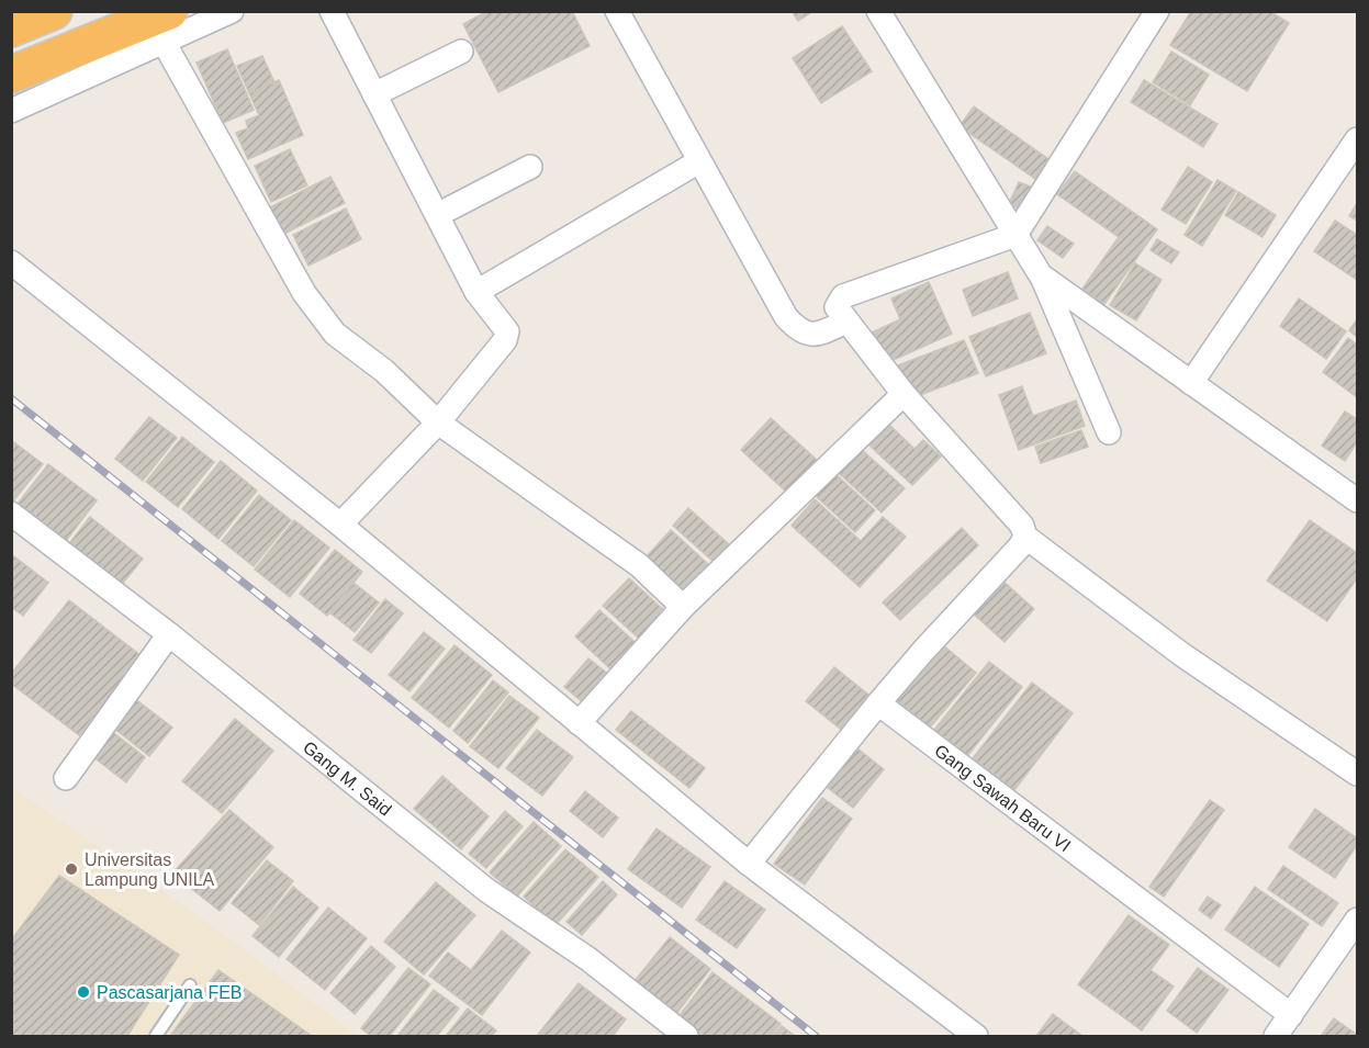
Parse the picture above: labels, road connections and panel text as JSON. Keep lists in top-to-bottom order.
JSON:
{
  "streets": {
    "street": ["Gang M. Said", "Gang Sawah Baru VI"]
  },
  "places": ["Universitas Lampung UNILA", "Pascasarjana FEB"]
}
